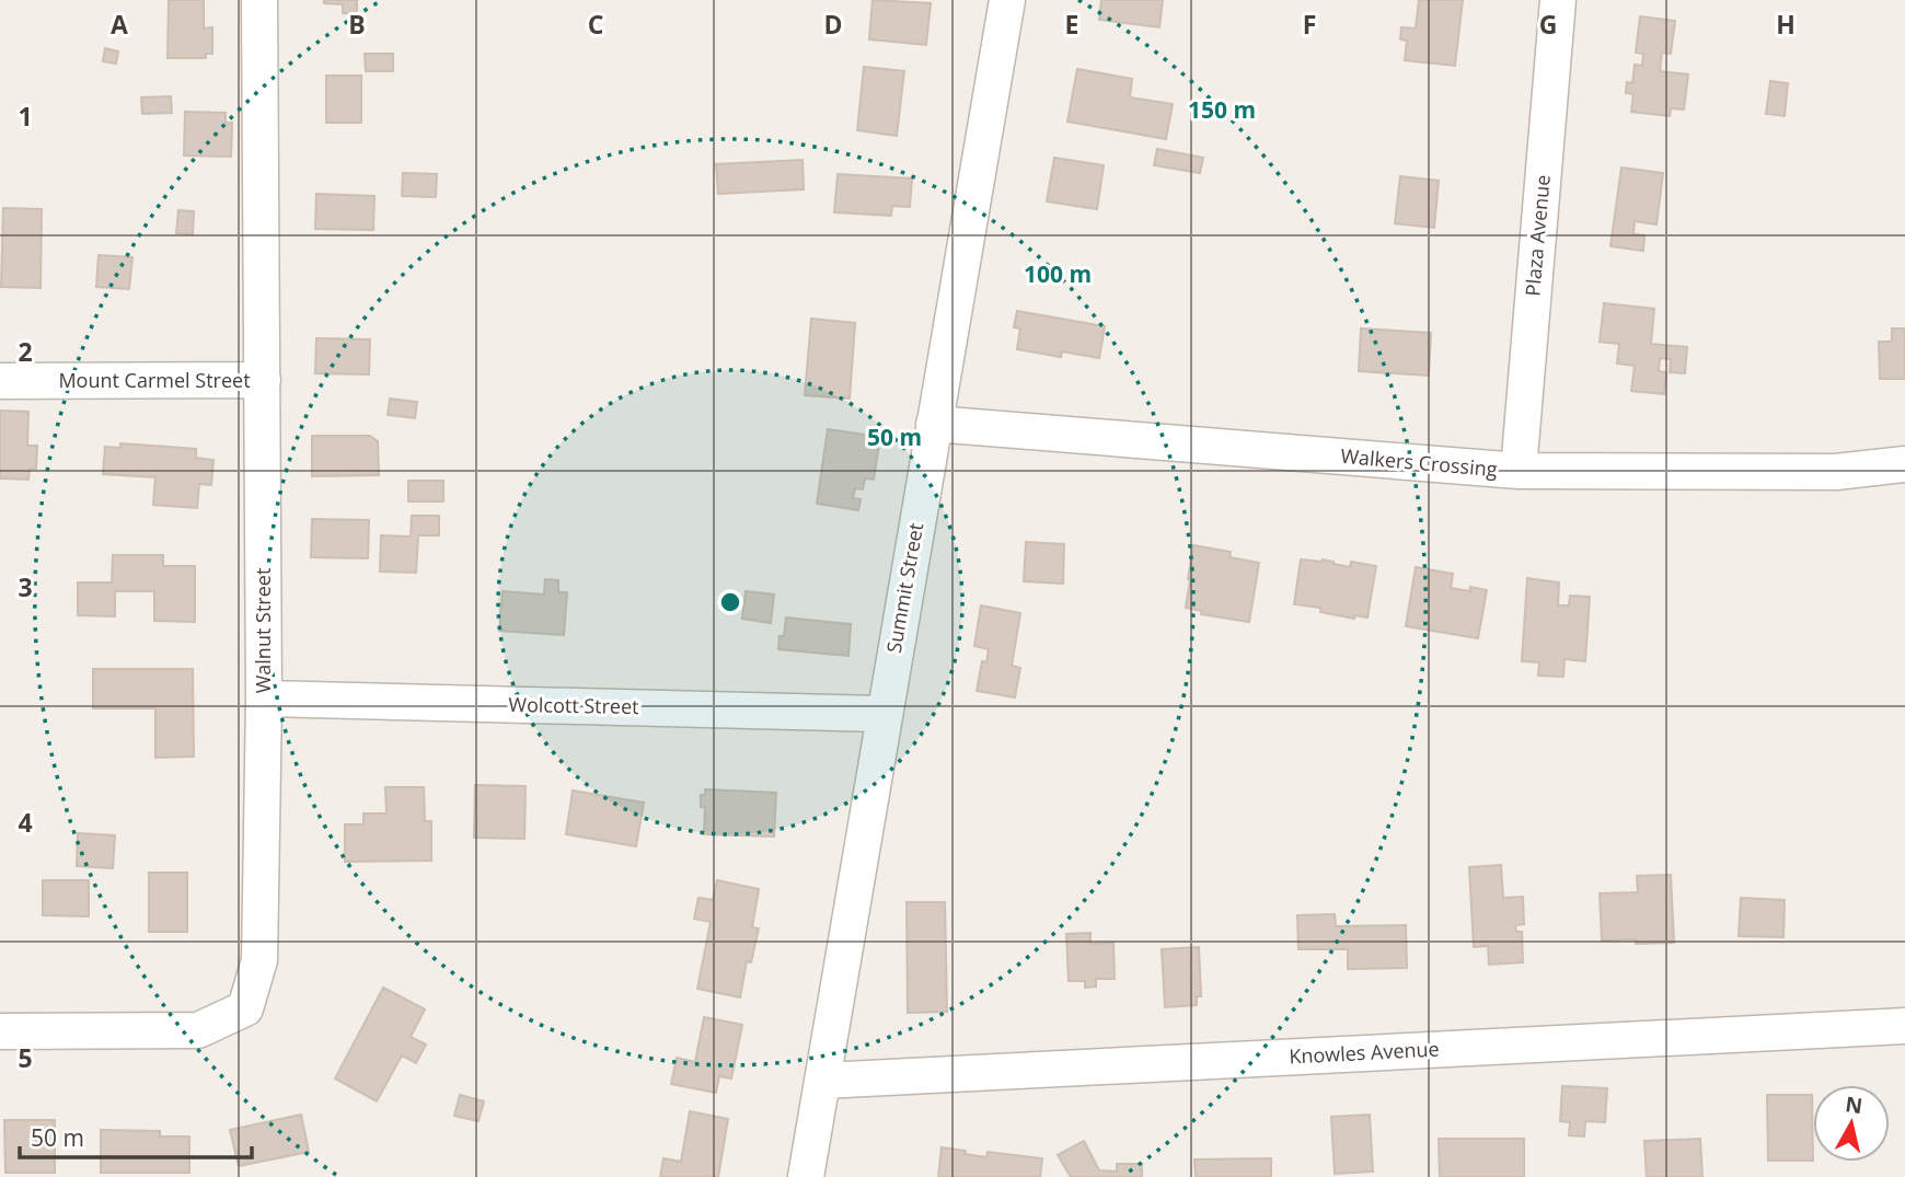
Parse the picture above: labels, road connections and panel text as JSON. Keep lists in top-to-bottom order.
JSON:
{
  "streets": {
    "street": [
      "Plaza Avenue",
      "Mount Carmel Street",
      "Walkers Crossing",
      "Summit Street",
      "Walnut Street",
      "Wolcott Street",
      "Knowles Avenue"
    ]
  },
  "crossings": [
    ["Plaza Avenue", "Walkers Crossing"],
    ["Mount Carmel Street", "Walnut Street"],
    ["Walkers Crossing", "Summit Street"],
    ["Summit Street", "Wolcott Street"],
    ["Summit Street", "Knowles Avenue"],
    ["Walnut Street", "Wolcott Street"]
  ],
  "scale_bar": "50 m",
  "north": "top",
  "grid": {
    "columns": [
      "A",
      "B",
      "C",
      "D",
      "E",
      "F",
      "G",
      "H"
    ],
    "rows": [
      "1",
      "2",
      "3",
      "4",
      "5"
    ]
  },
  "rings": ["150 m", "100 m", "50 m"]
}
